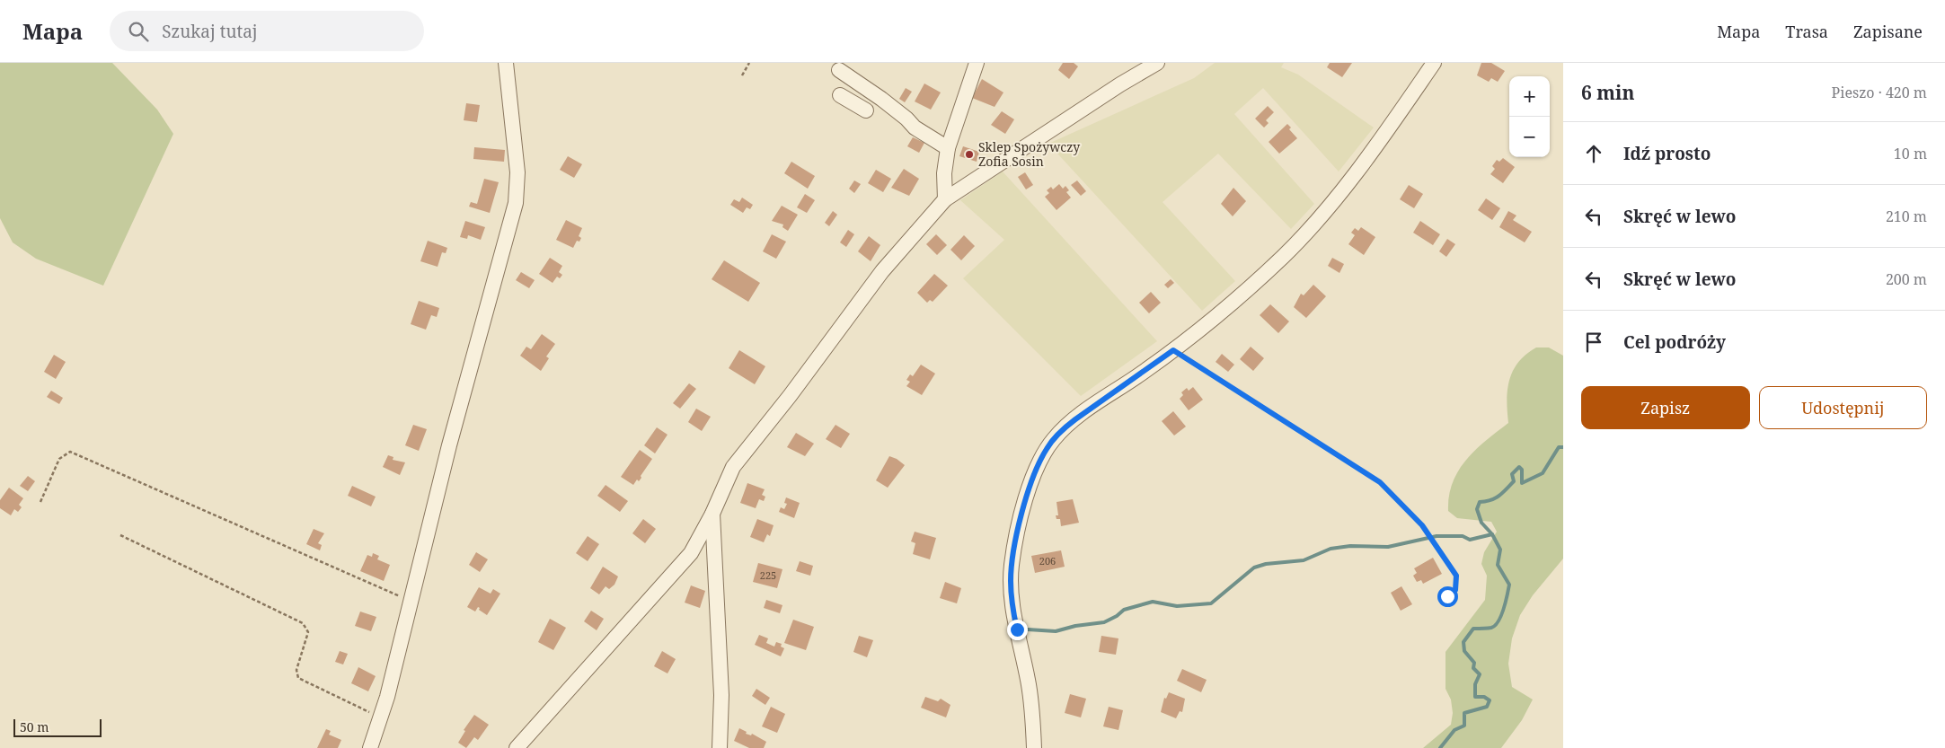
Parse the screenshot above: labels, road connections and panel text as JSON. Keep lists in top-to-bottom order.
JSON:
{
  "places": ["Sklep Spożywczy Zofia Sosin"],
  "house_numbers": ["206", "225"],
  "scale_bar": "50 m",
  "page": {
    "header": "Mapa",
    "search": "Szukaj tutaj",
    "nav": ["Mapa", "Trasa", "Zapisane"],
    "heading": ["6 min", "Pieszo · 420 m"],
    "map_buttons": ["+", "−"],
    "list": [
      ["Idź prosto", "10 m"],
      ["Skręć w lewo", "210 m"],
      ["Skręć w lewo", "200 m"],
      "Cel podróży"
    ],
    "buttons": ["Zapisz", "Udostępnij"],
    "scale": "50 m"
  }
}
